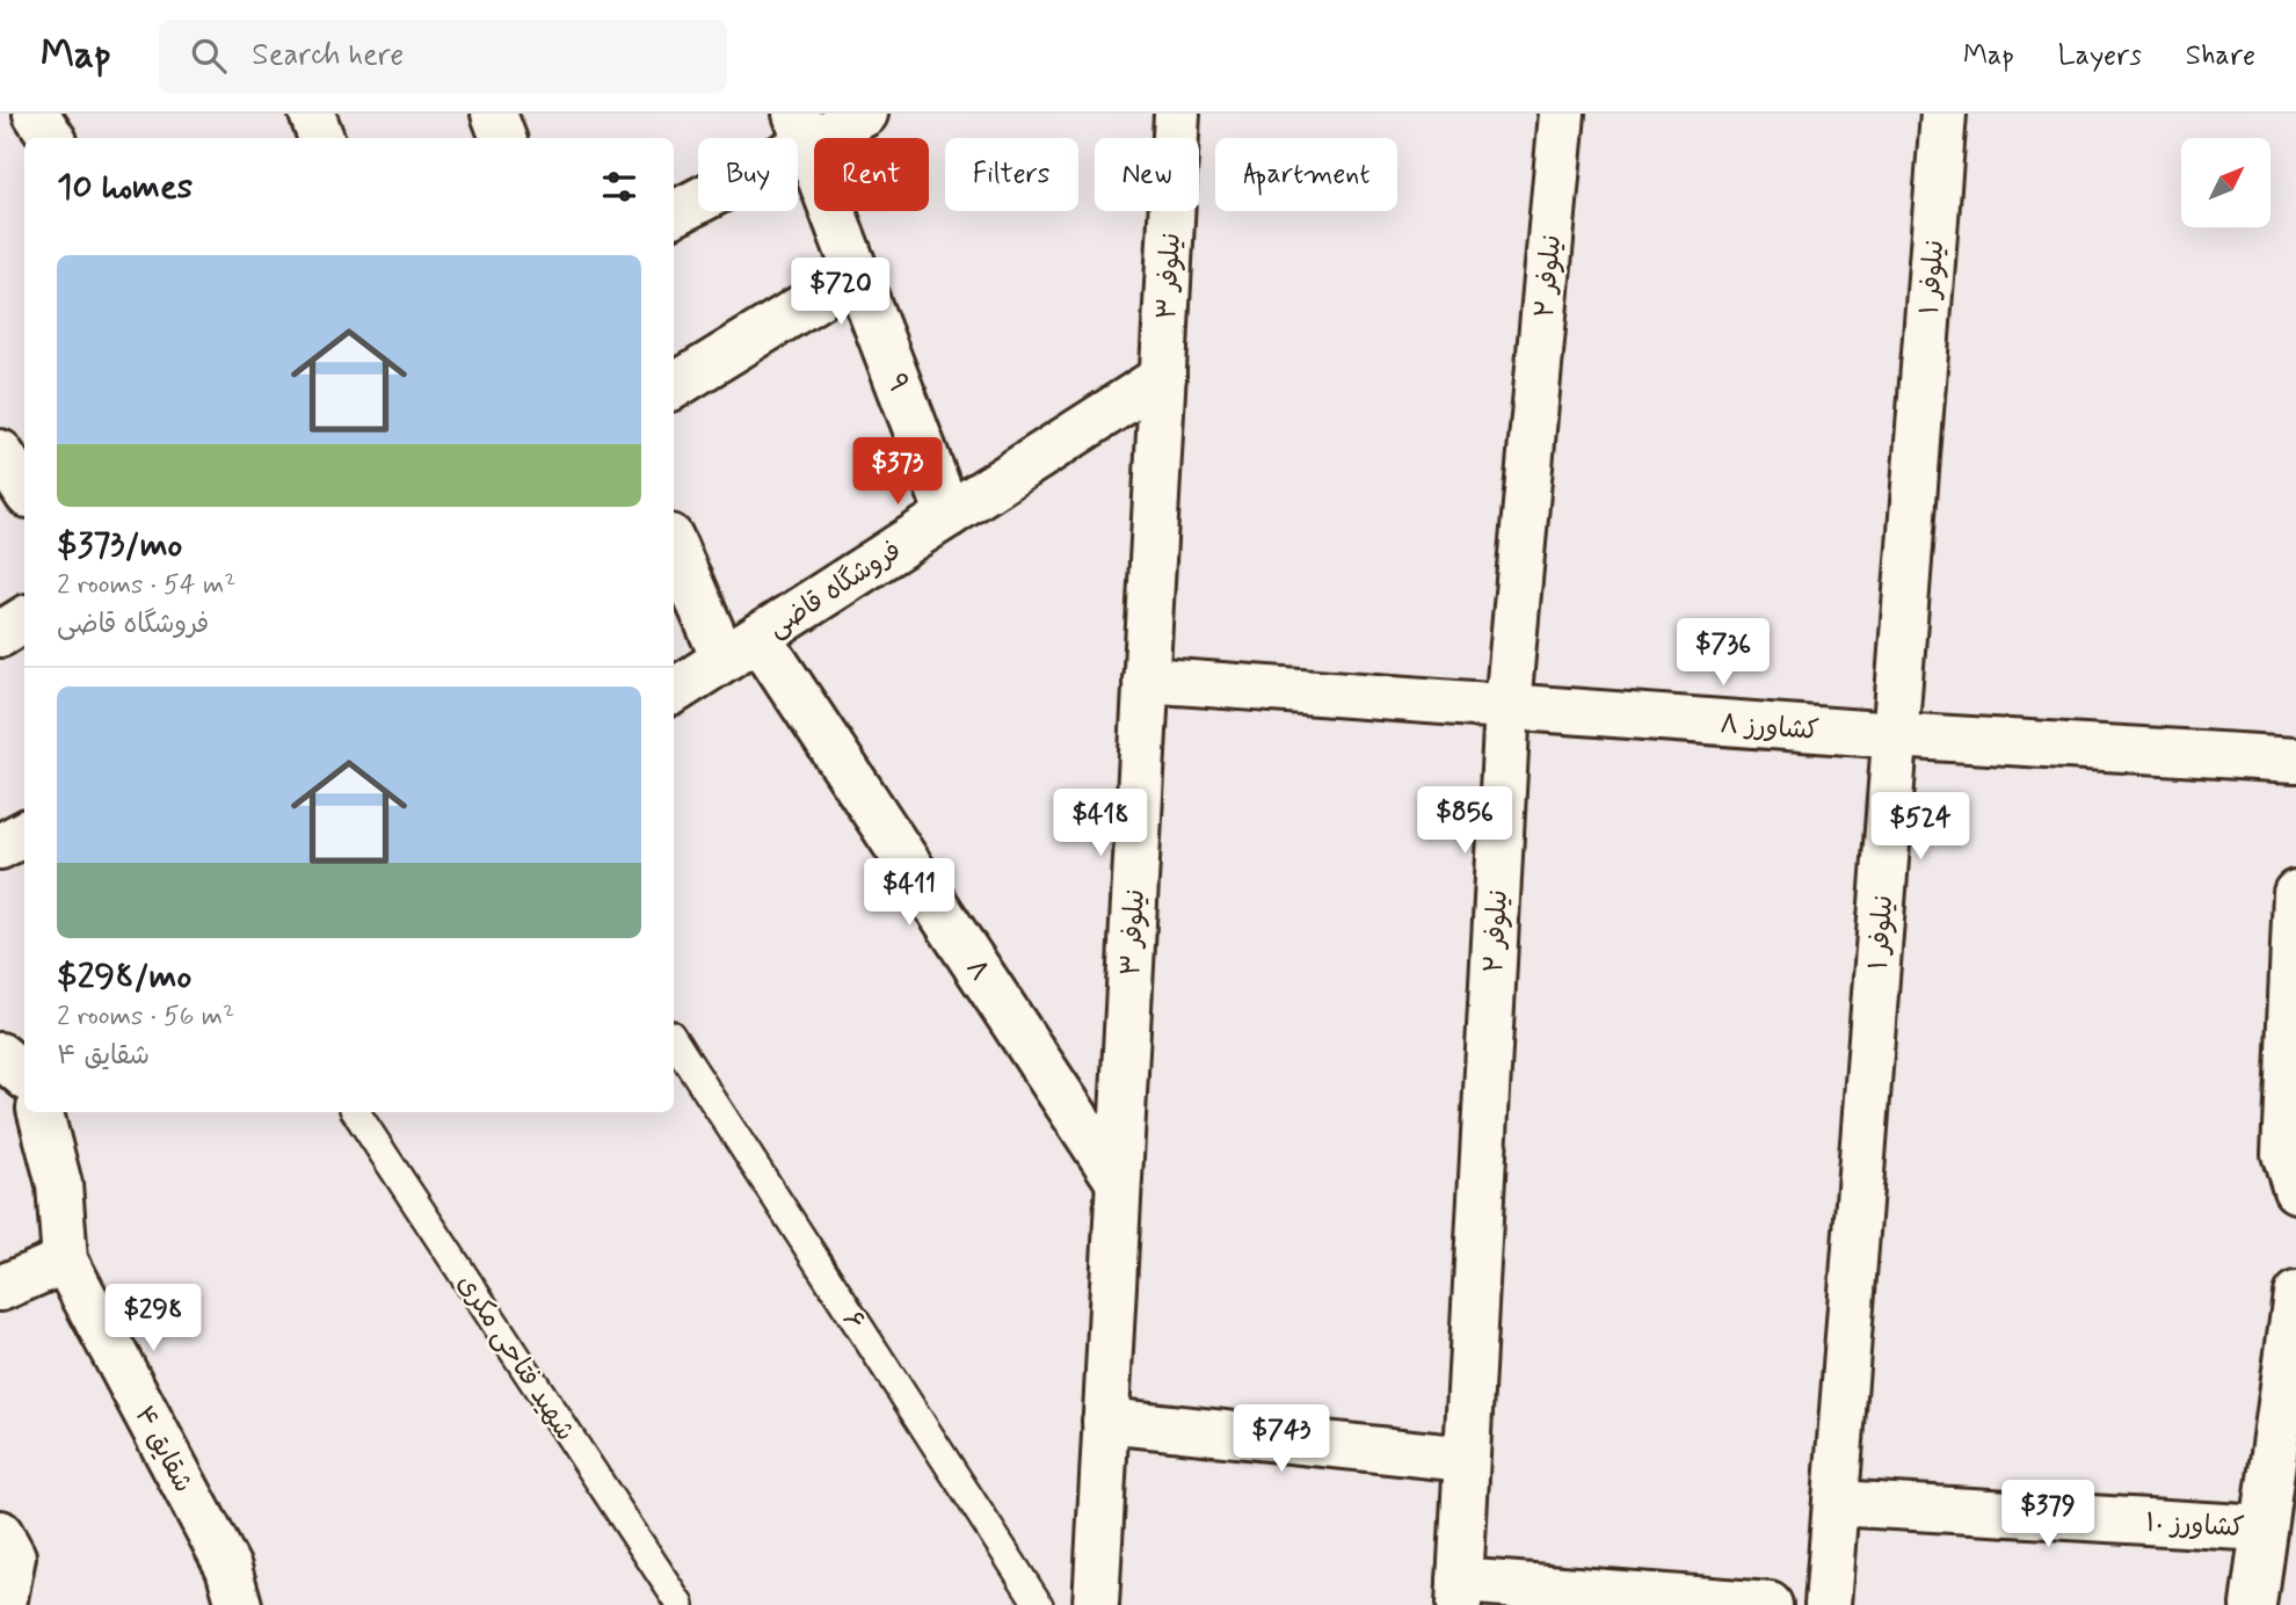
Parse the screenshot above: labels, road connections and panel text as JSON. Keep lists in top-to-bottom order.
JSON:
{
  "streets": {
    "street": [
      "نیلوفر ۳",
      "نیلوفر ۲",
      "نیلوفر ۱",
      "۹",
      "فروشگاه قاضی",
      "کشاورز ۸",
      "۸",
      "شقایق ۴",
      "کشاورز ۱۰"
    ],
    "lane": ["۶", "شهید فتاحی مکری"]
  },
  "crossings": [
    ["نیلوفر ۳", "فروشگاه قاضی"],
    ["نیلوفر ۳", "کشاورز ۸"],
    ["نیلوفر ۳", "۸"],
    ["نیلوفر ۲", "کشاورز ۸"],
    ["نیلوفر ۱", "کشاورز ۸"],
    ["نیلوفر ۱", "کشاورز ۱۰"],
    ["۹", "فروشگاه قاضی"],
    ["فروشگاه قاضی", "۸"]
  ],
  "north": "top right",
  "page": {
    "header": "Map",
    "search": "Search here",
    "nav": ["Map", "Layers", "Share"],
    "chip": [
      "Buy",
      "Rent",
      "Filters",
      "New",
      "Apartment"
    ],
    "heading": "10 homes",
    "list": [
      {
        "name": "$373/mo",
        "note": "2 rooms · 54 m² · فروشگاه قاضی"
      },
      {
        "name": "$298/mo",
        "note": "2 rooms · 56 m² · شقایق ۴"
      }
    ],
    "price": [
      "$720",
      "$373",
      "$736",
      "$856",
      "$418",
      "$524",
      "$411",
      "$298",
      "$743",
      "$379"
    ]
  }
}
